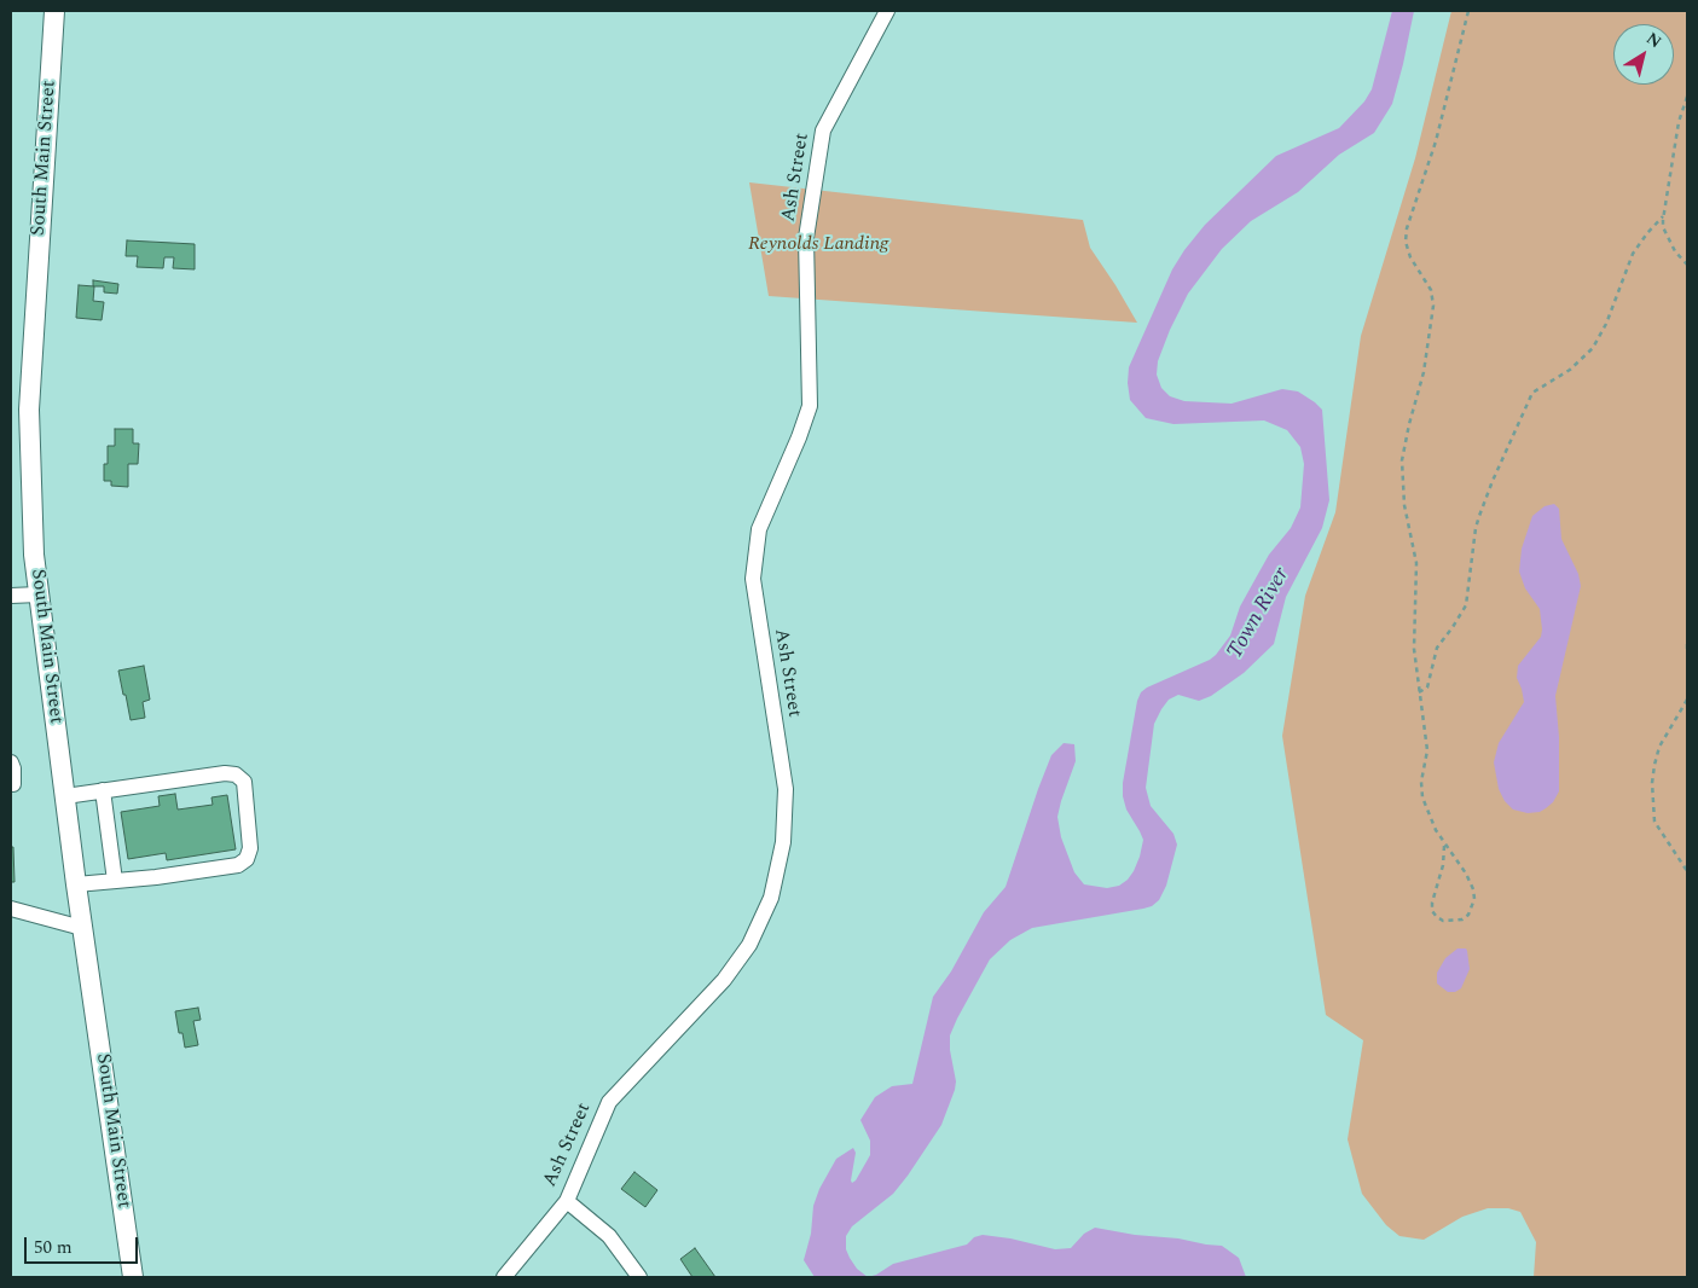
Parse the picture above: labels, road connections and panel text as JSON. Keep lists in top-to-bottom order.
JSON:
{
  "streets": {
    "main road": ["South Main Street"],
    "street": ["Ash Street"]
  },
  "water": ["Town River"],
  "parks": ["Reynolds Landing"],
  "scale_bar": "50 m",
  "north": "top right"
}
